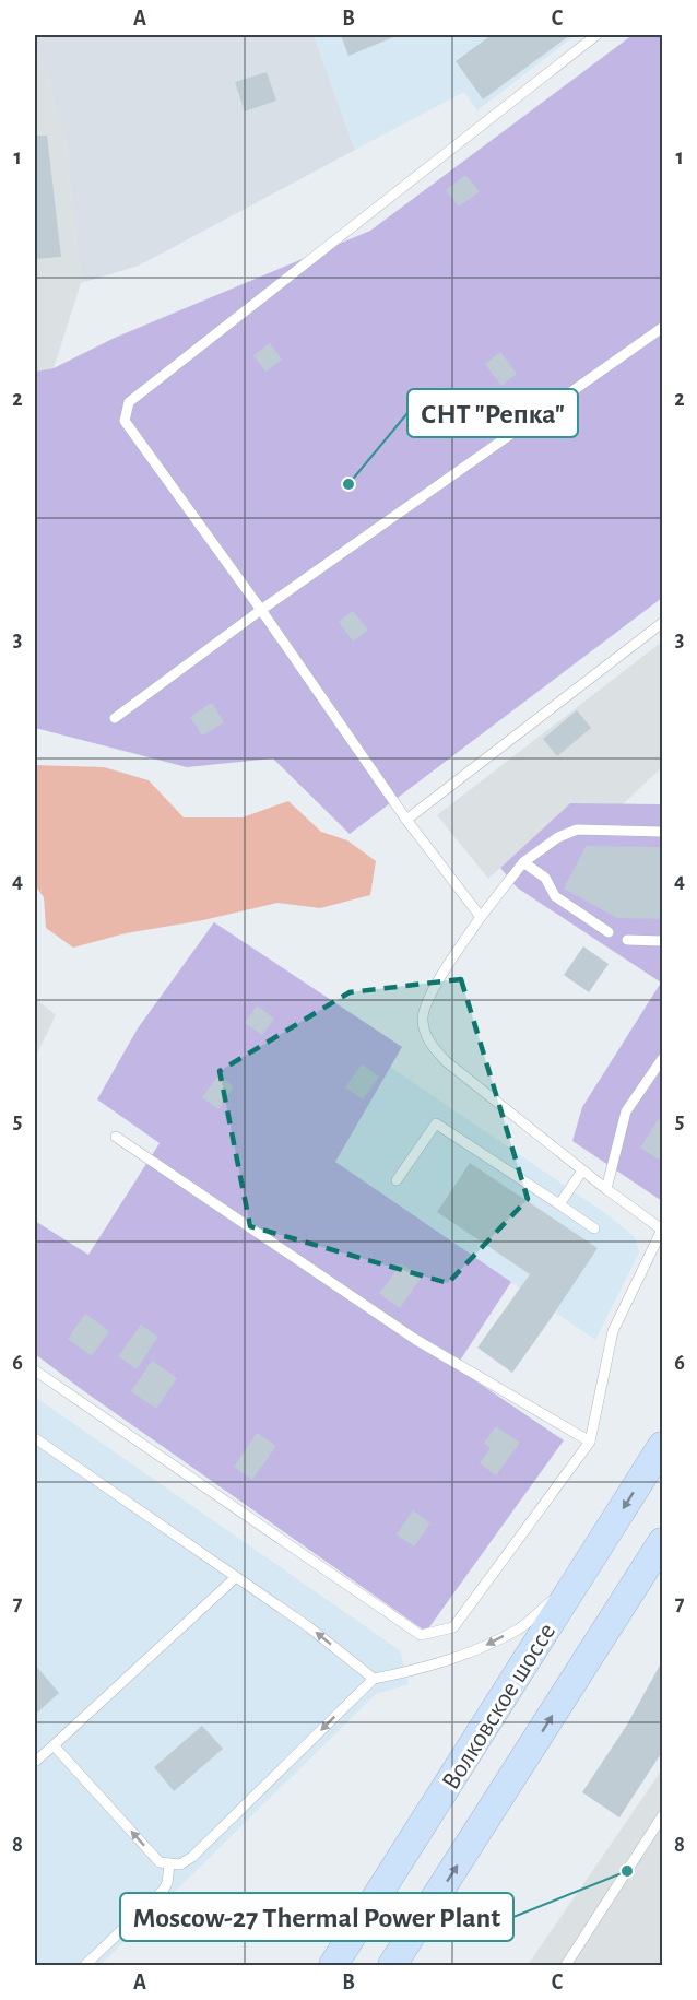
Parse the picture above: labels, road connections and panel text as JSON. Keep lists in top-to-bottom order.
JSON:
{
  "streets": {
    "main road": ["Волковское шоссе"]
  },
  "places": ["СНТ \"Репка\"", "Moscow-27 Thermal Power Plant"],
  "grid": {
    "columns": ["A", "B", "C"],
    "rows": [
      "1",
      "2",
      "3",
      "4",
      "5",
      "6",
      "7",
      "8"
    ]
  }
}
